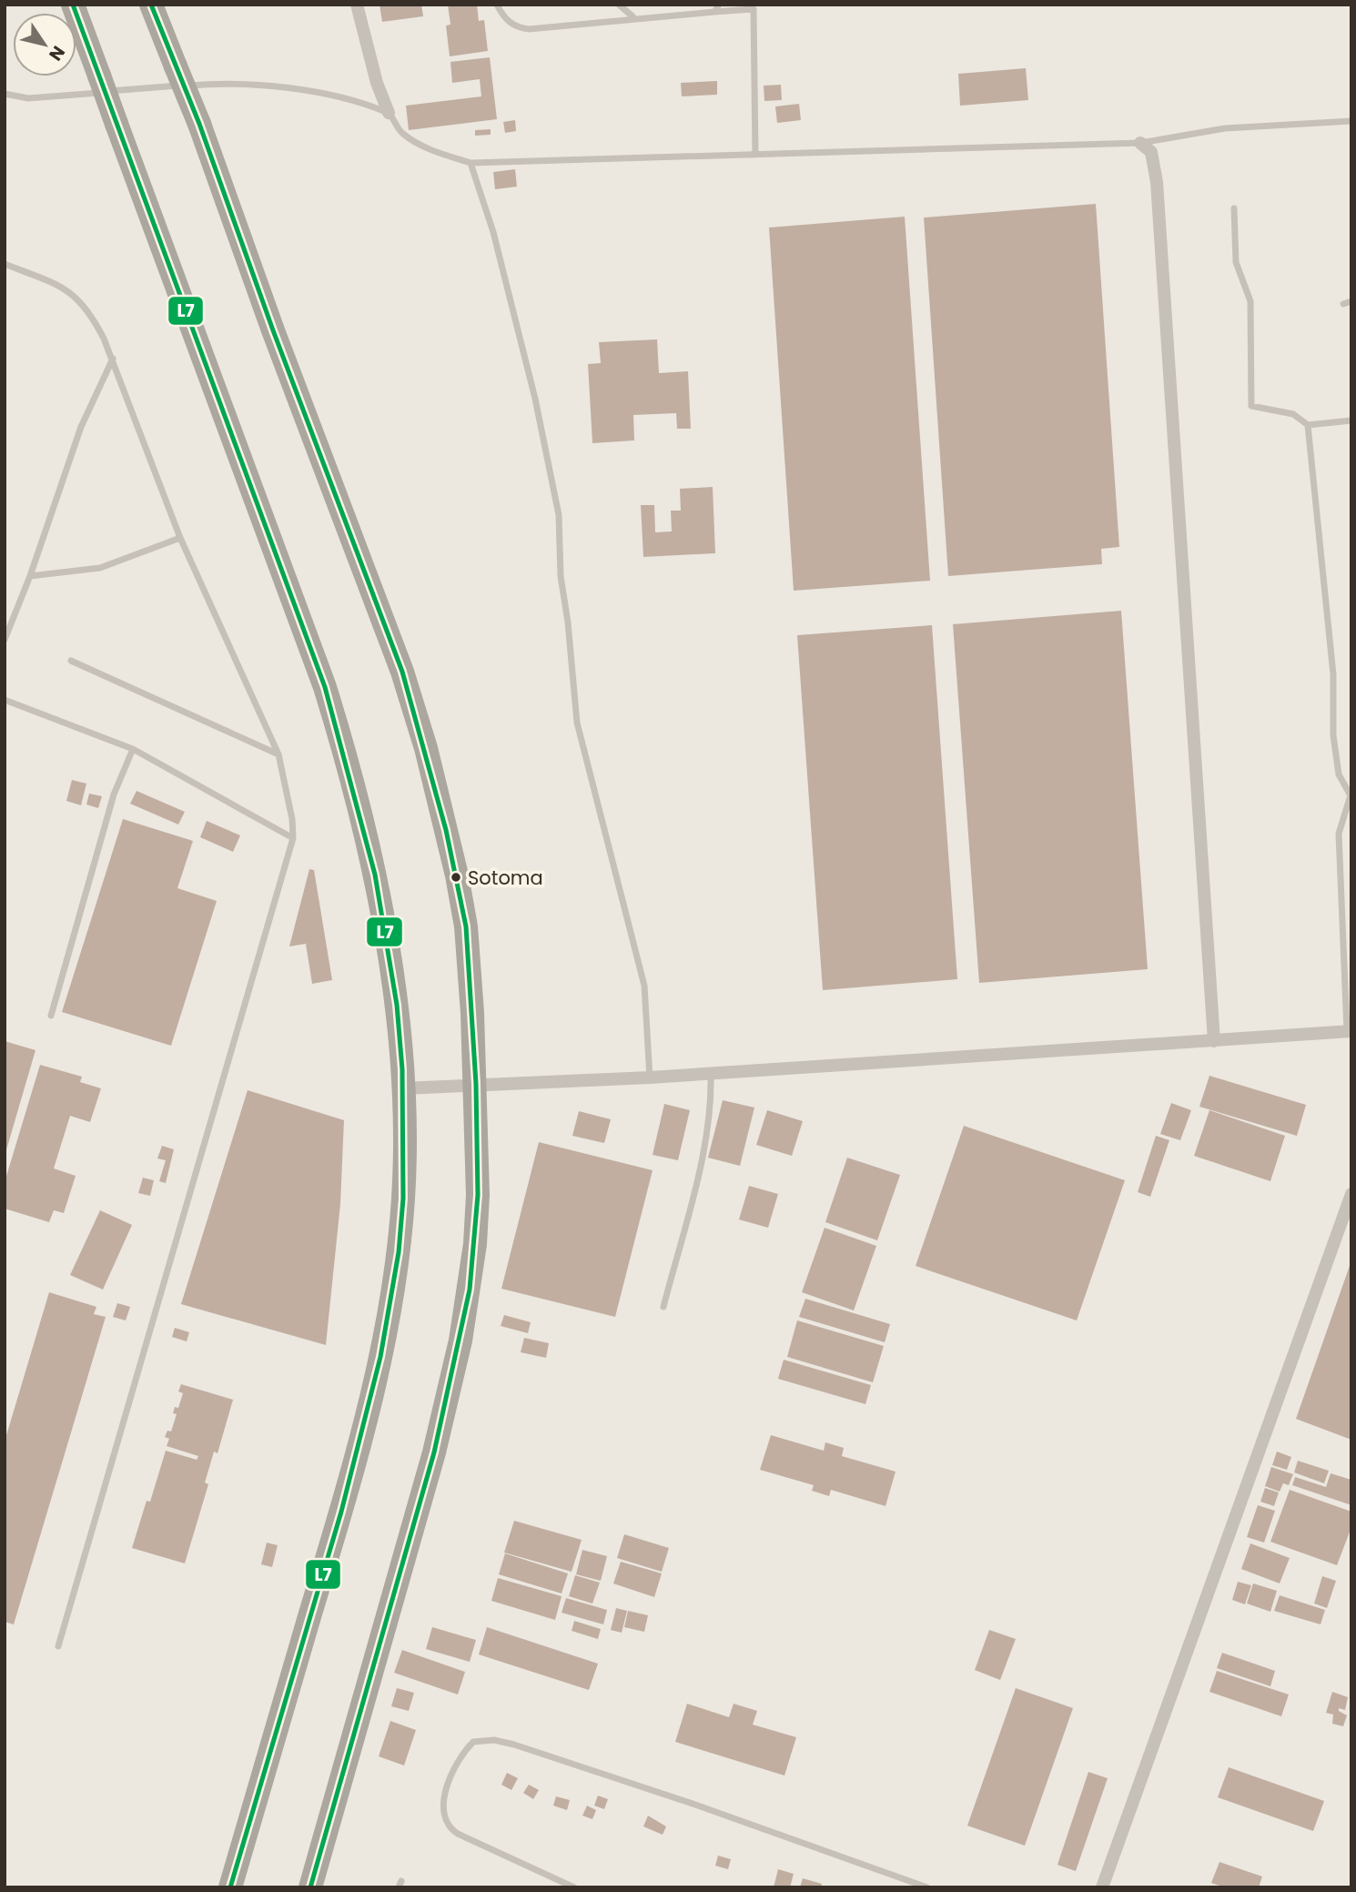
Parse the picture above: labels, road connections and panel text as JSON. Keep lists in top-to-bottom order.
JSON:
{
  "places": ["Sotoma"],
  "lines": ["transit line L7"],
  "north": "bottom right"
}
